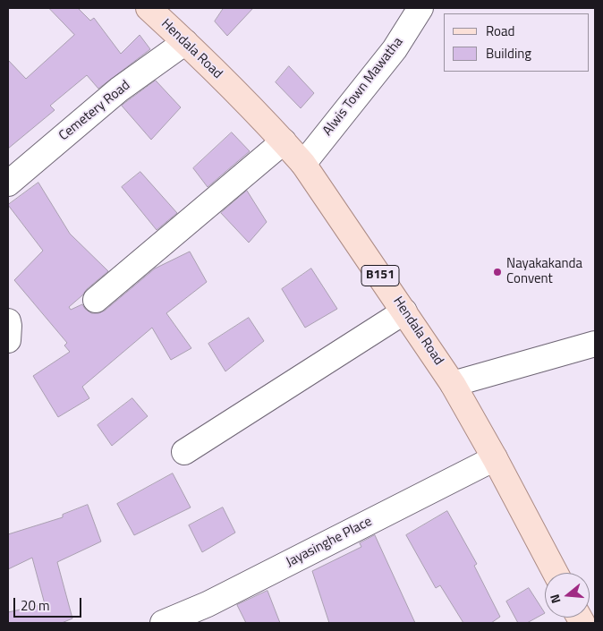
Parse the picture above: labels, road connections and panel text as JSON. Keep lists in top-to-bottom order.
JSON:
{
  "streets": {
    "main road": ["Hendala Road", "B151"],
    "street": ["Alwis Town Mawatha", "Cemetery Road", "Jayasinghe Place"]
  },
  "crossings": [
    ["Hendala Road", "Alwis Town Mawatha"],
    ["Hendala Road", "Cemetery Road"],
    ["Hendala Road", "Jayasinghe Place"]
  ],
  "places": ["Nayakakanda Convent"],
  "legend": ["Road", "Building"],
  "scale_bar": "20 m",
  "north": "left"
}
